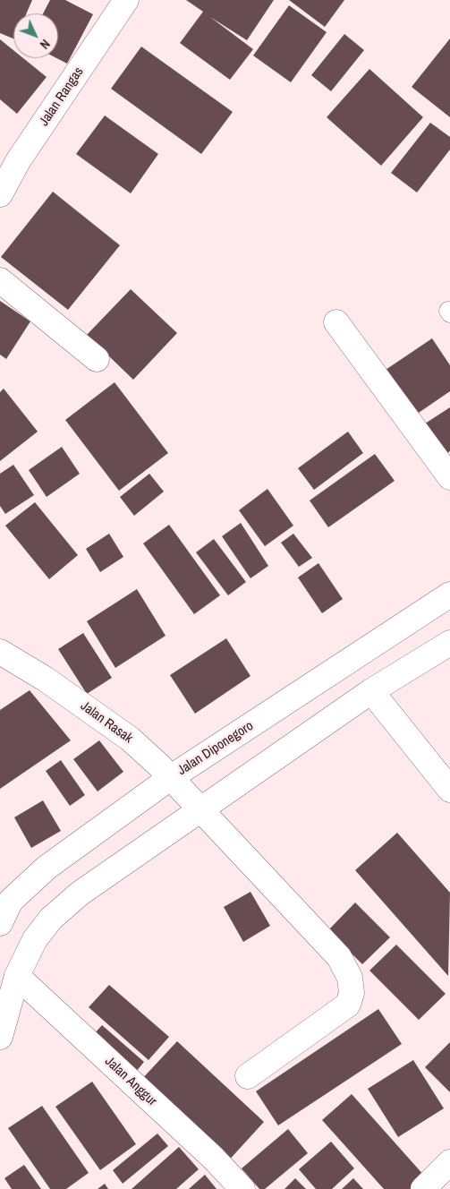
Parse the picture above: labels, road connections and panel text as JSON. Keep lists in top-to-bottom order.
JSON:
{
  "streets": {
    "street": [
      "Jalan Rangas",
      "Jalan Rasak",
      "Jalan Diponegoro",
      "Jalan Anggur"
    ]
  },
  "crossings": [
    ["Jalan Rasak", "Jalan Diponegoro"]
  ],
  "north": "bottom right"
}
